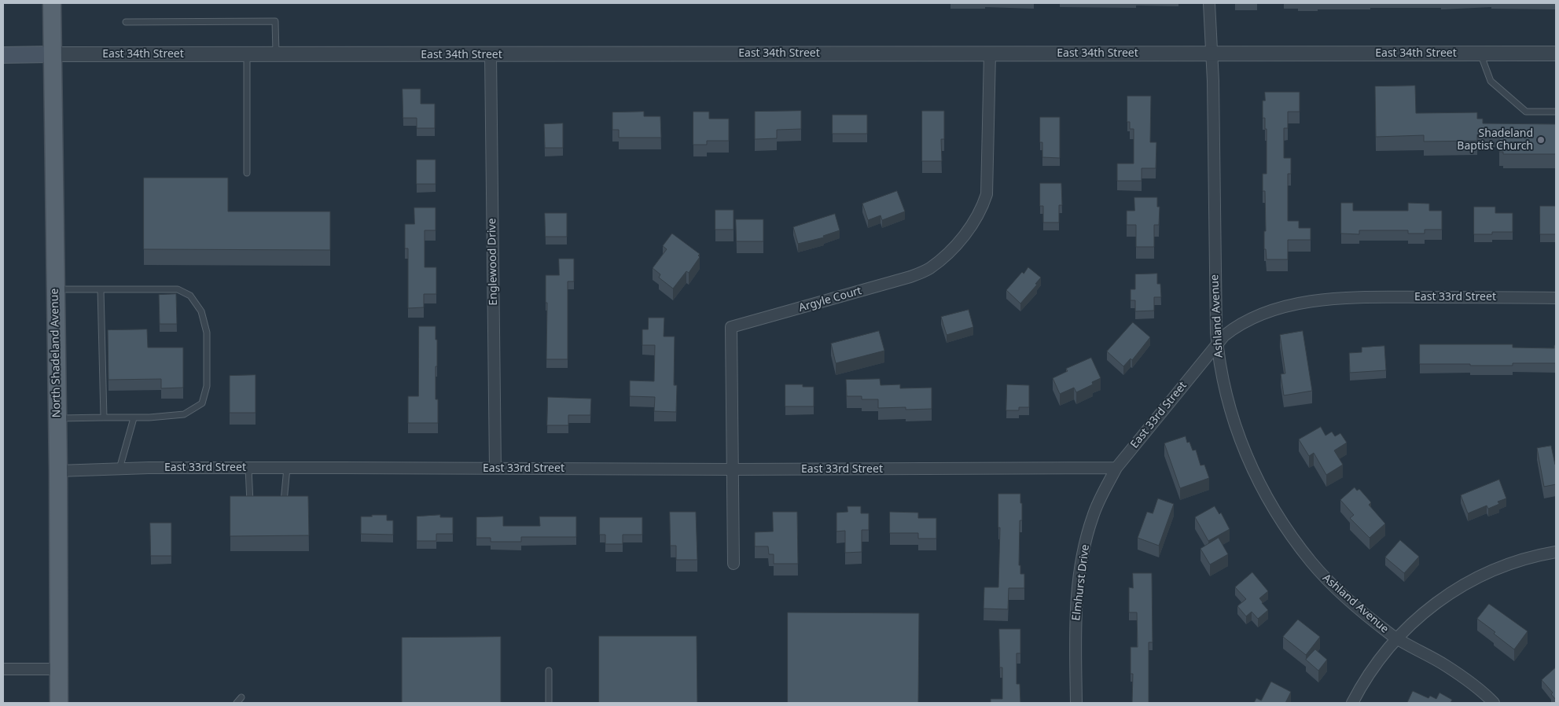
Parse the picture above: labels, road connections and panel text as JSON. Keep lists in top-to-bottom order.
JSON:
{
  "streets": {
    "main road": ["East 34th Street", "North Shadeland Avenue"],
    "street": [
      "Englewood Drive",
      "East 33rd Street",
      "Argyle Court",
      "Ashland Avenue",
      "Elmhurst Drive"
    ]
  },
  "crossings": [
    ["East 34th Street", "Englewood Drive"],
    ["East 34th Street", "Argyle Court"],
    ["East 34th Street", "Ashland Avenue"],
    ["East 34th Street", "North Shadeland Avenue"],
    ["Englewood Drive", "East 33rd Street"],
    ["East 33rd Street", "Argyle Court"],
    ["East 33rd Street", "Ashland Avenue"],
    ["East 33rd Street", "North Shadeland Avenue"],
    ["East 33rd Street", "Elmhurst Drive"]
  ],
  "places": ["Shadeland Baptist Church"]
}
